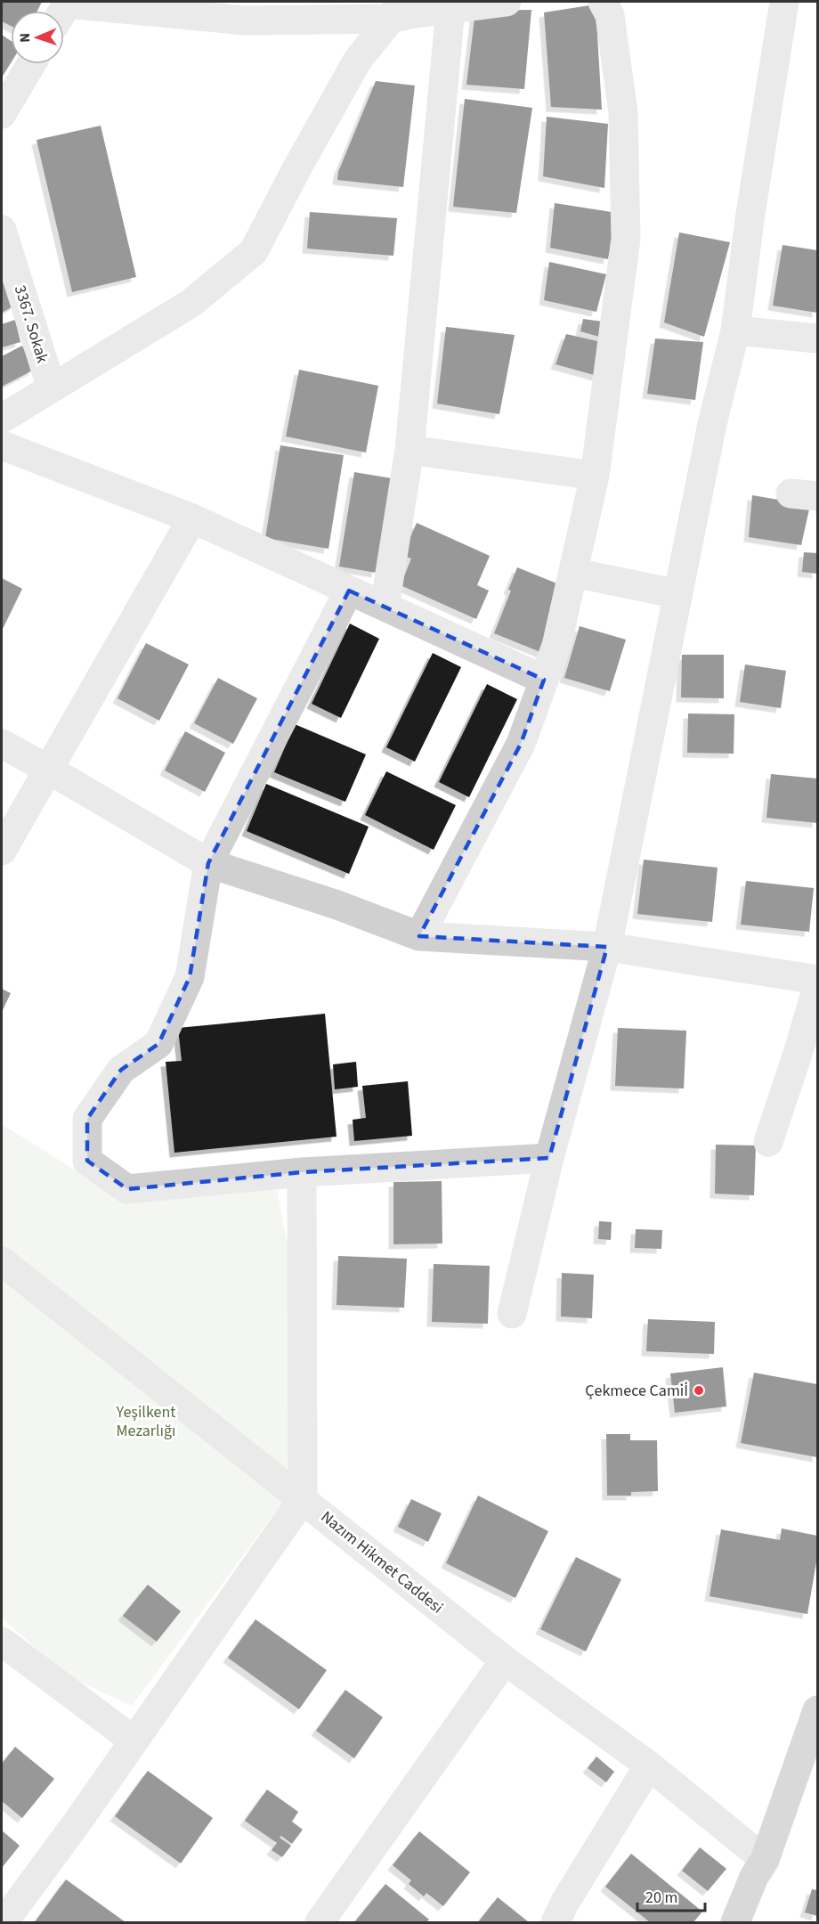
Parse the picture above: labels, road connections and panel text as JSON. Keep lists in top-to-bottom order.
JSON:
{
  "streets": {
    "street": ["3367. Sokak", "Nazım Hikmet Caddesi"]
  },
  "parks": ["Yeşilkent Mezarlığı"],
  "places": ["Çekmece Camiİ"],
  "scale_bar": "20 m",
  "north": "left"
}
